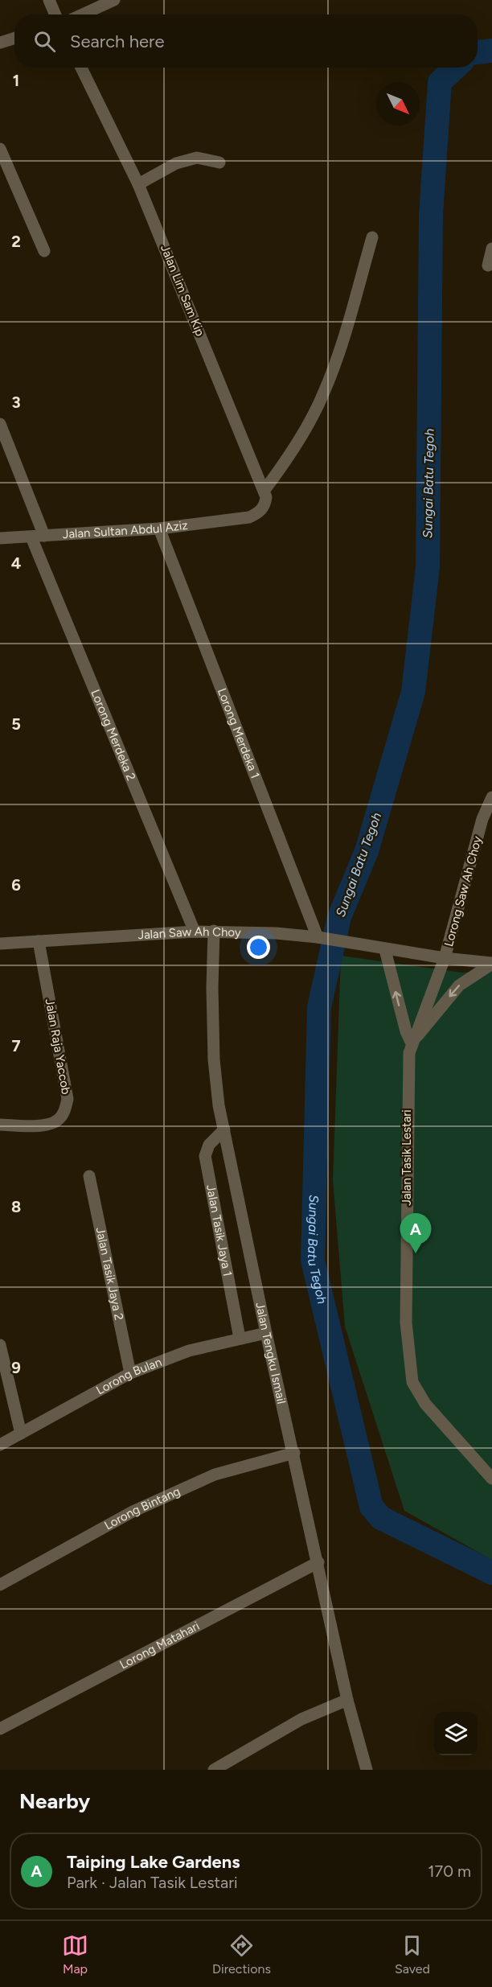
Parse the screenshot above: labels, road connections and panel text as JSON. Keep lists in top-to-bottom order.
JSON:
{
  "streets": {
    "street": [
      "Jalan Lim Sam Kip",
      "Jalan Sultan Abdul Aziz",
      "Lorong Merdeka 1",
      "Lorong Merdeka 2",
      "Lorong Saw Ah Choy",
      "Jalan Saw Ah Choy",
      "Jalan Raja Yaccob",
      "Jalan Tasik Lestari",
      "Jalan Tasik Jaya 1",
      "Jalan Tasik Jaya 2",
      "Jalan Tengku Ismail",
      "Lorong Bulan",
      "Lorong Bintang",
      "Lorong Matahari"
    ]
  },
  "crossings": [
    ["Jalan Lim Sam Kip", "Jalan Sultan Abdul Aziz"],
    ["Jalan Sultan Abdul Aziz", "Lorong Merdeka 1"],
    ["Jalan Sultan Abdul Aziz", "Lorong Merdeka 2"],
    ["Lorong Merdeka 1", "Jalan Saw Ah Choy"],
    ["Lorong Merdeka 2", "Jalan Saw Ah Choy"],
    ["Lorong Saw Ah Choy", "Jalan Saw Ah Choy"],
    ["Lorong Saw Ah Choy", "Jalan Tasik Lestari"],
    ["Jalan Saw Ah Choy", "Jalan Raja Yaccob"],
    ["Jalan Saw Ah Choy", "Jalan Tasik Lestari"],
    ["Jalan Saw Ah Choy", "Jalan Tengku Ismail"],
    ["Jalan Tasik Jaya 1", "Jalan Tengku Ismail"],
    ["Jalan Tasik Jaya 1", "Lorong Bulan"],
    ["Jalan Tasik Jaya 2", "Lorong Bulan"],
    ["Jalan Tengku Ismail", "Lorong Bulan"],
    ["Jalan Tengku Ismail", "Lorong Bintang"],
    ["Jalan Tengku Ismail", "Lorong Matahari"]
  ],
  "water": ["Sungai Batu Tegoh"],
  "north": "bottom right",
  "page": {
    "search": "Search here",
    "pins": "A",
    "heading": "Nearby",
    "list": [
      {
        "mark": "A",
        "name": "Taiping Lake Gardens",
        "note": "Park · Jalan Tasik Lestari",
        "value": "170 m"
      }
    ],
    "nav": ["Map", "Directions", "Saved"]
  },
  "grid": {
    "rows": [
      "1",
      "2",
      "3",
      "4",
      "5",
      "6",
      "7",
      "8",
      "9"
    ]
  }
}
